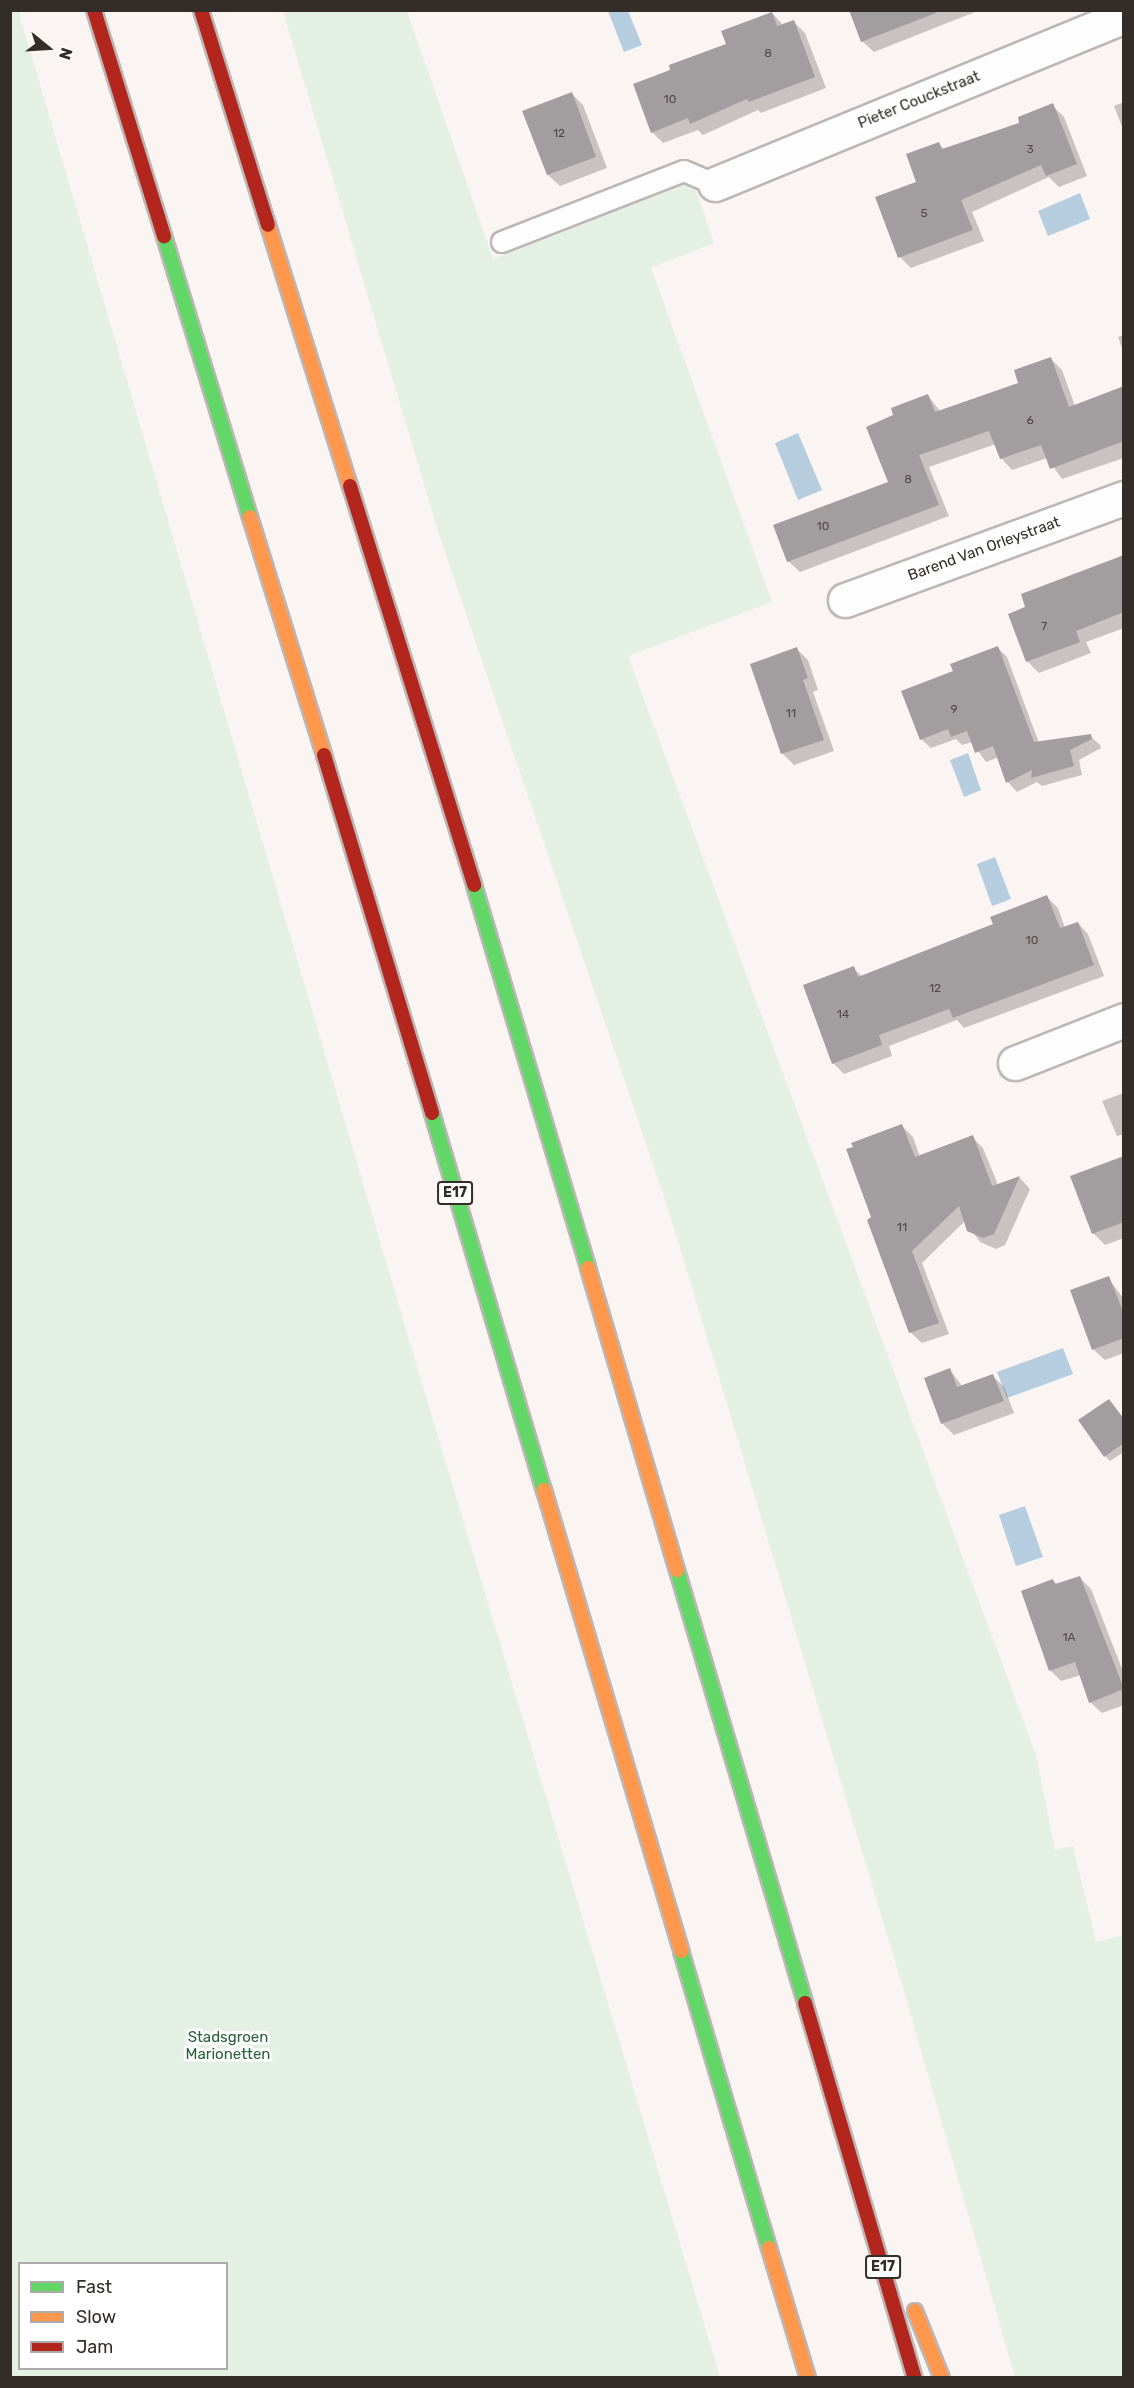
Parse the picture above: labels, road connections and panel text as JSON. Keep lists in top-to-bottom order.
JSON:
{
  "streets": {
    "highway": ["E17"],
    "street": ["Pieter Couckstraat", "Barend Van Orleystraat"]
  },
  "parks": ["Stadsgroen Marionetten"],
  "house_numbers": [
    "8",
    "10",
    "12",
    "3",
    "5",
    "6",
    "8",
    "10",
    "7",
    "9",
    "11",
    "10",
    "12",
    "14",
    "11",
    "1A"
  ],
  "legend": ["Fast", "Slow", "Jam"],
  "north": "right"
}
